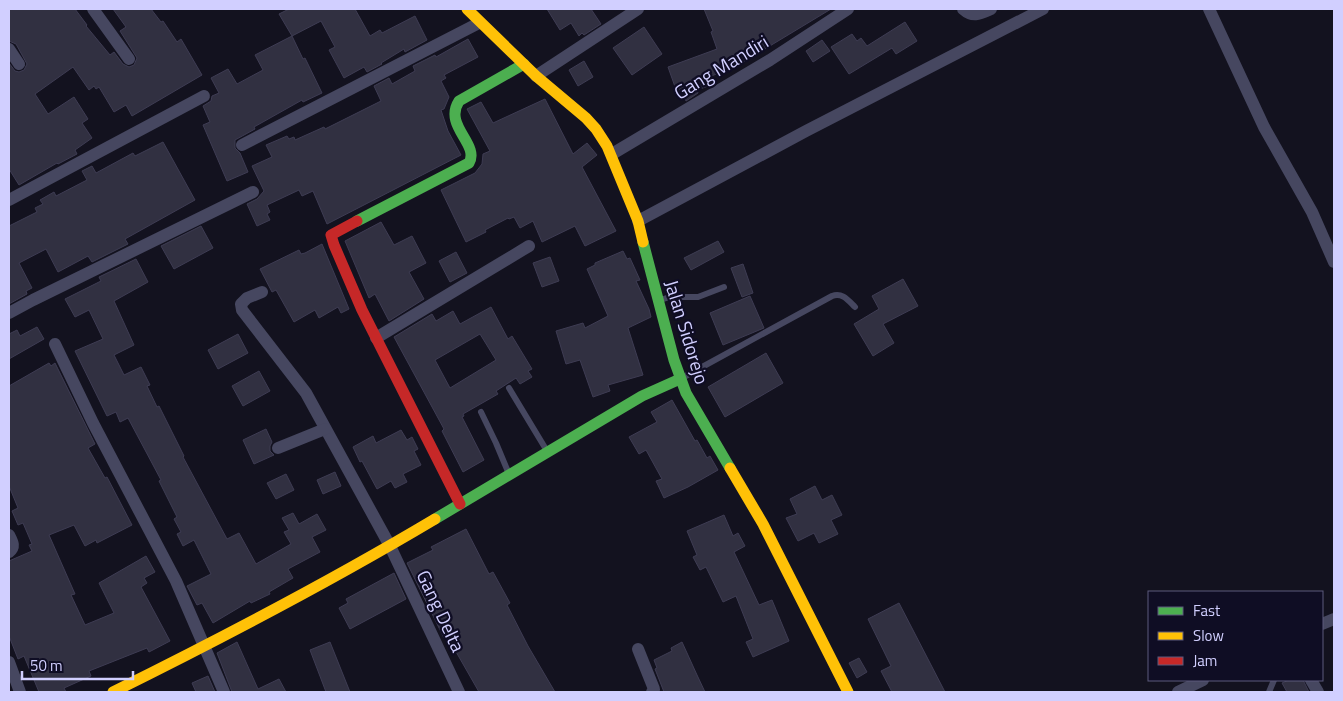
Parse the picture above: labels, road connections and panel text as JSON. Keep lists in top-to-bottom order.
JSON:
{
  "streets": {
    "street": ["Gang Mandiri", "Jalan Sidorejo", "Gang Delta"]
  },
  "crossings": [
    ["Gang Mandiri", "Jalan Sidorejo"]
  ],
  "legend": ["Fast", "Slow", "Jam"],
  "scale_bar": "50 m"
}
